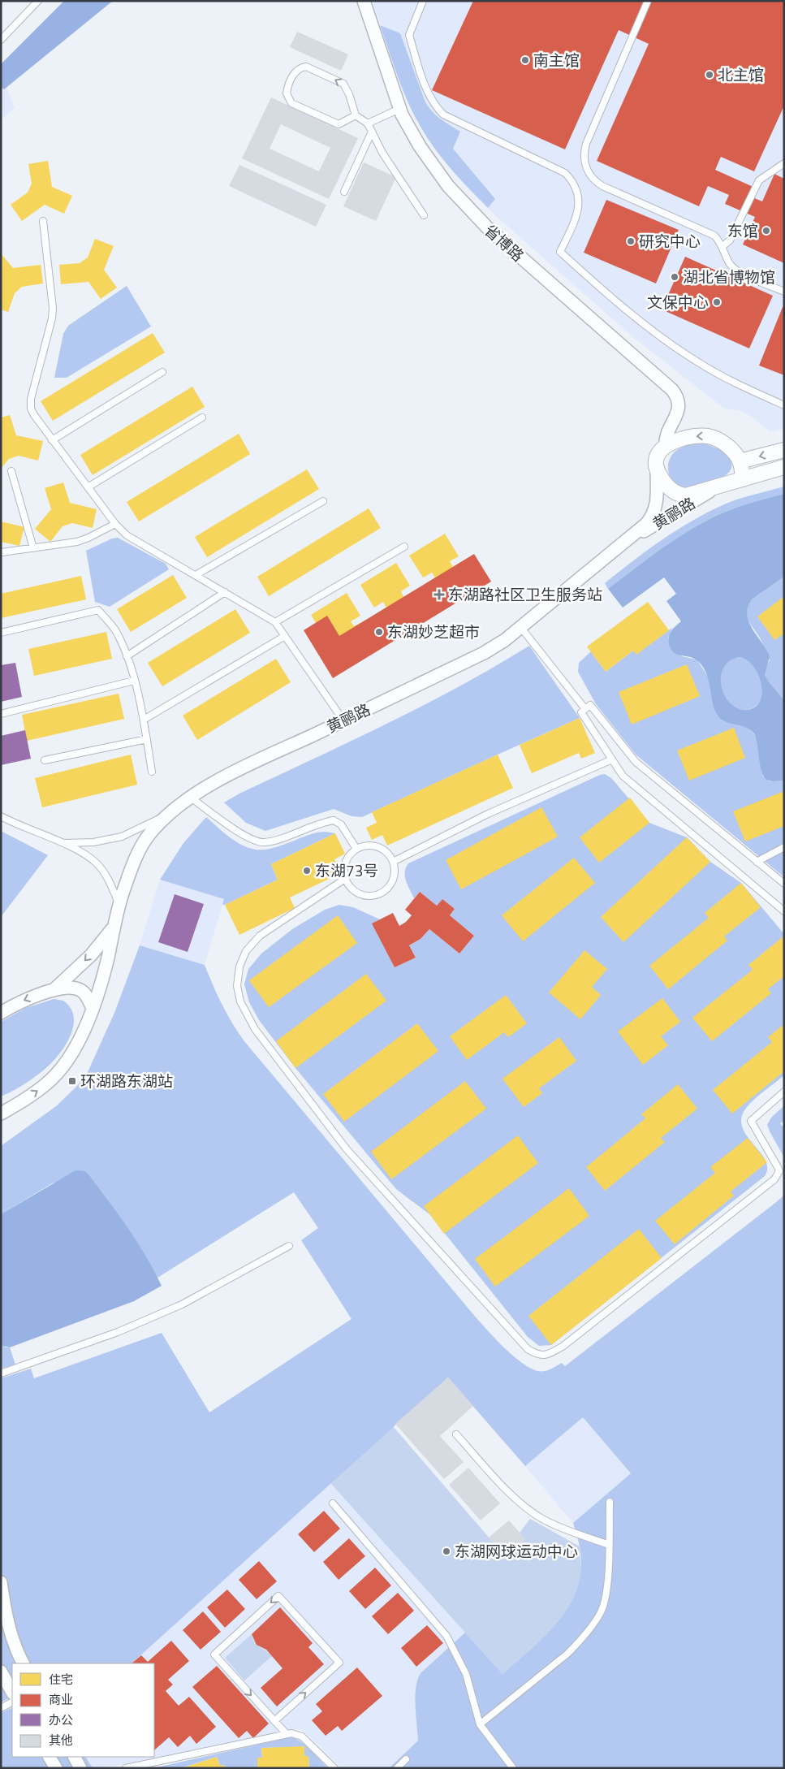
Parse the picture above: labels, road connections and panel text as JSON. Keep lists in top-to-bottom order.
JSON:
{
  "streets": {
    "street": ["省博路", "黄鹂路"]
  },
  "crossings": [
    ["省博路", "黄鹂路"]
  ],
  "places": {
    "other": [
      "南主馆",
      "北主馆",
      "东馆",
      "研究中心",
      "湖北省博物馆",
      "文保中心",
      "东湖妙芝超市",
      "东湖73号",
      "东湖网球运动中心"
    ],
    "health": ["东湖路社区卫生服务站"],
    "transit": ["环湖路东湖站"]
  },
  "legend": [
    "住宅",
    "商业",
    "办公",
    "其他"
  ]
}
